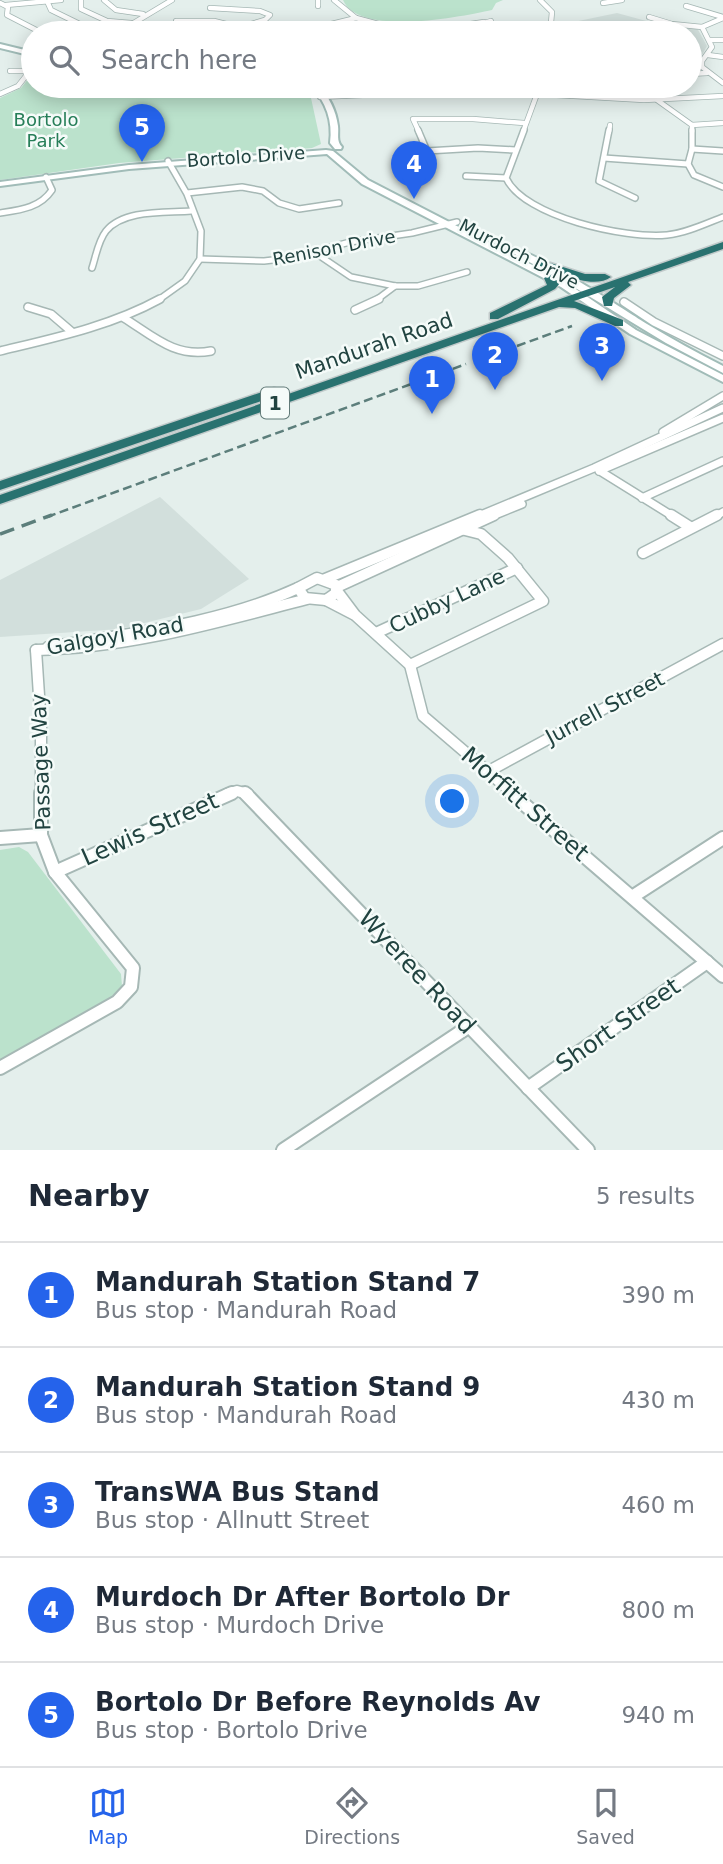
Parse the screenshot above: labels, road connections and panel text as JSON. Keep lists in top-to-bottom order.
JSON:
{
  "streets": {
    "highway": ["Mandurah Road", "1"],
    "main road": ["Bortolo Drive", "Murdoch Drive"],
    "street": [
      "Renison Drive",
      "Cubby Lane",
      "Galgoyl Road",
      "Jurrell Street",
      "Passage Way",
      "Morfitt Street",
      "Lewis Street",
      "Wyeree Road",
      "Short Street"
    ]
  },
  "crossings": [
    ["Bortolo Drive", "Murdoch Drive"],
    ["Renison Drive", "Murdoch Drive"],
    ["Murdoch Drive", "Mandurah Road"],
    ["Galgoyl Road", "Passage Way"],
    ["Jurrell Street", "Morfitt Street"],
    ["Passage Way", "Lewis Street"],
    ["Morfitt Street", "Short Street"],
    ["Lewis Street", "Wyeree Road"],
    ["Wyeree Road", "Short Street"]
  ],
  "parks": ["Bortolo Park"],
  "page": {
    "search": "Search here",
    "pins": [
      "5",
      "4",
      "3",
      "2",
      "1"
    ],
    "heading": ["Nearby", "5 results"],
    "list": [
      {
        "mark": "1",
        "name": "Mandurah Station Stand 7",
        "note": "Bus stop · Mandurah Road",
        "value": "390 m"
      },
      {
        "mark": "2",
        "name": "Mandurah Station Stand 9",
        "note": "Bus stop · Mandurah Road",
        "value": "430 m"
      },
      {
        "mark": "3",
        "name": "TransWA Bus Stand",
        "note": "Bus stop · Allnutt Street",
        "value": "460 m"
      },
      {
        "mark": "4",
        "name": "Murdoch Dr After Bortolo Dr",
        "note": "Bus stop · Murdoch Drive",
        "value": "800 m"
      },
      {
        "mark": "5",
        "name": "Bortolo Dr Before Reynolds Av",
        "note": "Bus stop · Bortolo Drive",
        "value": "940 m"
      }
    ],
    "nav": ["Map", "Directions", "Saved"]
  }
}
